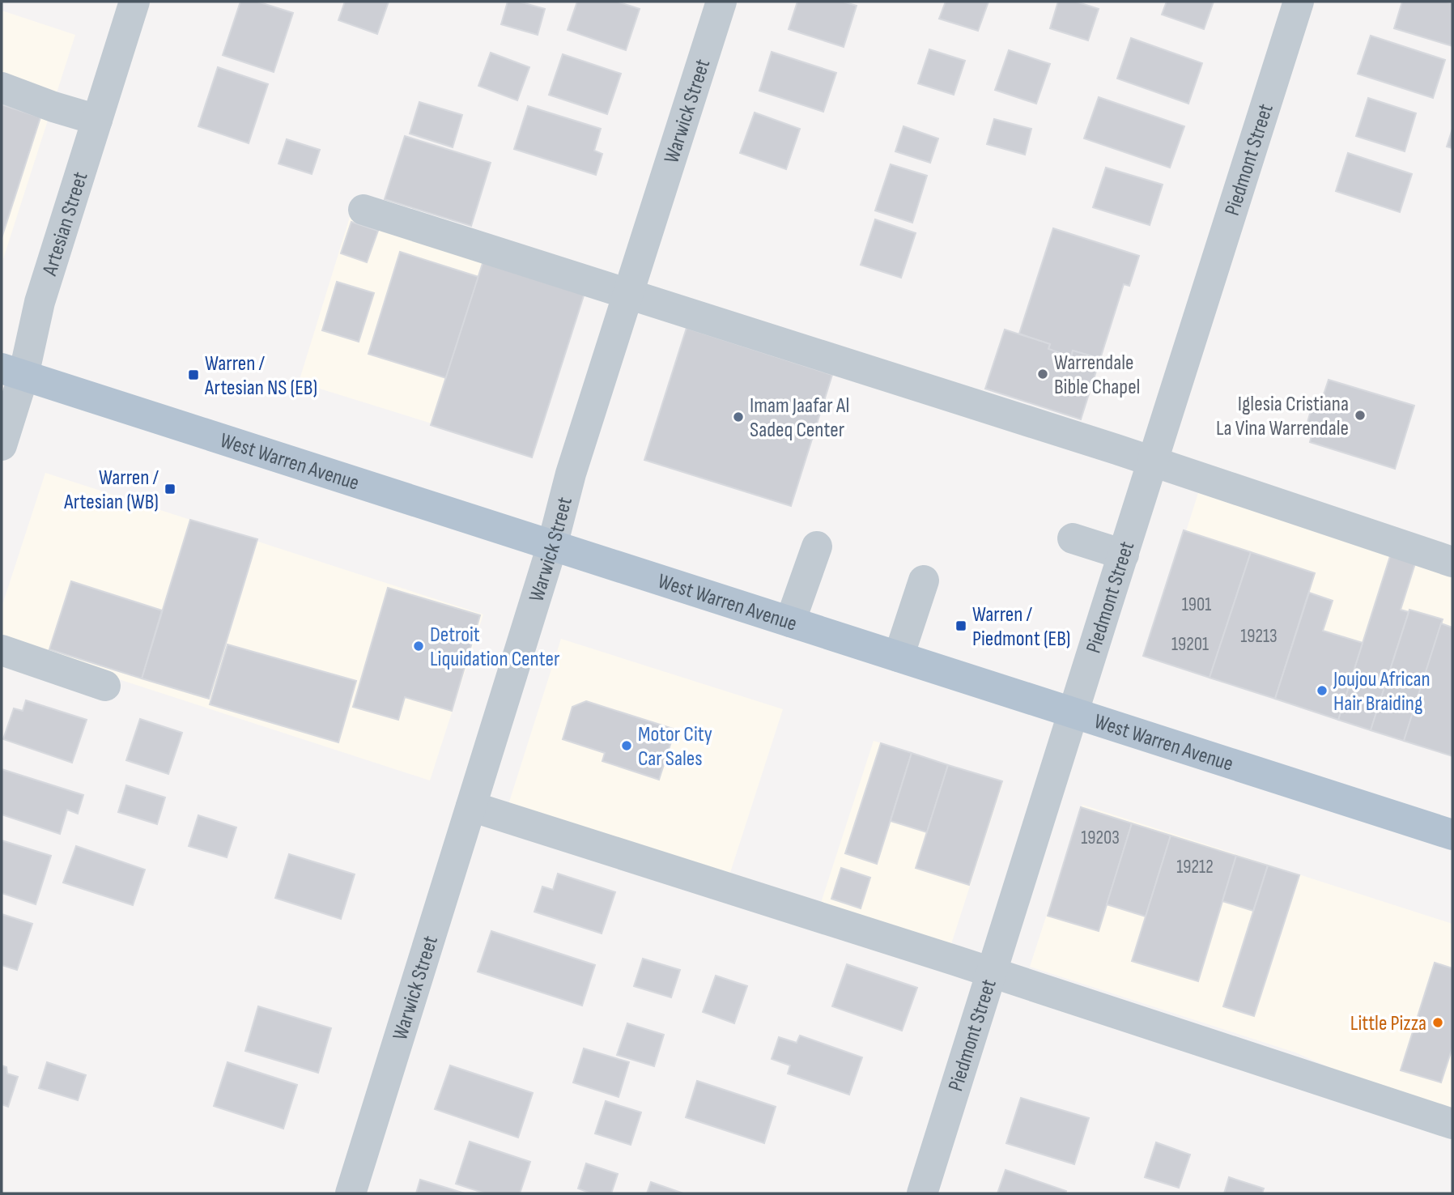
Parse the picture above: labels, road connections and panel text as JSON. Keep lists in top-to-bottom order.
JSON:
{
  "streets": {
    "main road": ["West Warren Avenue"],
    "street": ["Warwick Street", "Piedmont Street", "Artesian Street"]
  },
  "crossings": [
    ["Warwick Street", "West Warren Avenue"],
    ["Piedmont Street", "West Warren Avenue"],
    ["Artesian Street", "West Warren Avenue"]
  ],
  "places": {
    "other": [
      "Warrendale Bible Chapel",
      "Iglesia Cristiana La Vina Warrendale",
      "Imam Jaafar Al Sadeq Center",
      "Detroit Liquidation Center",
      "Joujou African Hair Braiding",
      "Motor City Car Sales",
      "Little Pizza"
    ],
    "transit": ["Warren / Artesian NS (EB)", "Warren / Artesian (WB)", "Warren / Piedmont (EB)"]
  },
  "house_numbers": [
    "1901",
    "19213",
    "19201",
    "19203",
    "19212"
  ]
}
